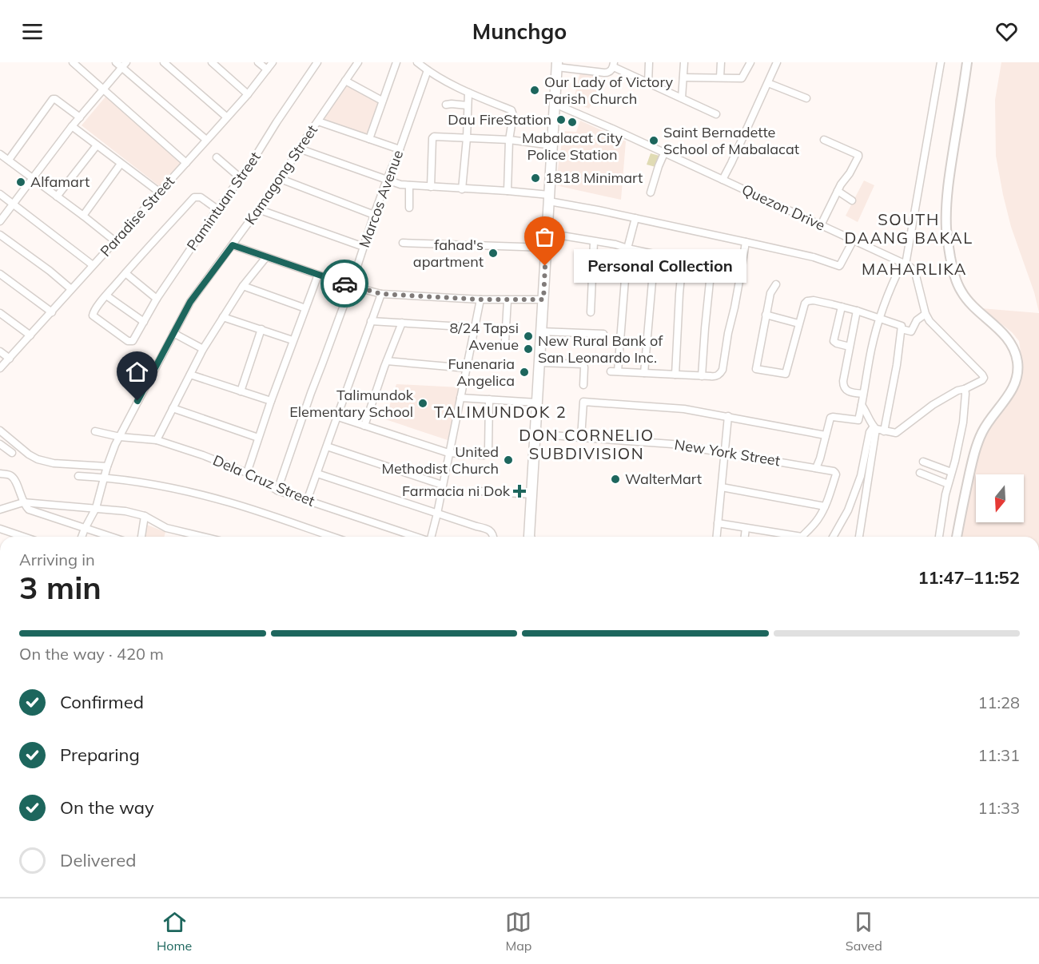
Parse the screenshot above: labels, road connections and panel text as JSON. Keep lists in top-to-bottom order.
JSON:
{
  "streets": {
    "street": [
      "Kamagong Street",
      "Marcos Avenue",
      "Pamintuan Street",
      "Quezon Drive",
      "Paradise Street",
      "New York Street",
      "Dela Cruz Street"
    ]
  },
  "crossings": [
    ["Kamagong Street", "Dela Cruz Street"],
    ["Marcos Avenue", "Dela Cruz Street"]
  ],
  "districts": [
    "SOUTH DAANG BAKAL",
    "MAHARLIKA",
    "TALIMUNDOK 2",
    "DON CORNELIO SUBDIVISION"
  ],
  "places": {
    "other": [
      "Our Lady of Victory Parish Church",
      "Dau FireStation",
      "Mabalacat City Police Station",
      "Saint Bernadette School of Mabalacat",
      "1818 Minimart",
      "Alfamart",
      "fahad's apartment",
      "Personal Collection",
      "8/24 Tapsi Avenue",
      "New Rural Bank of San Leonardo Inc.",
      "Funenaria Angelica",
      "Talimundok Elementary School",
      "United Methodist Church",
      "WalterMart"
    ],
    "health": ["Farmacia ni Dok"]
  },
  "north": "bottom",
  "page": {
    "header": "Munchgo",
    "bubble": "Personal Collection",
    "heading": ["3 min", "Arriving in", "11:47–11:52"],
    "bar": "On the way · 420 m",
    "list": [
      ["Confirmed", "11:28"],
      ["Preparing", "11:31"],
      ["On the way", "11:33"],
      "Delivered"
    ],
    "tabs": ["Home", "Map", "Saved"]
  }
}
